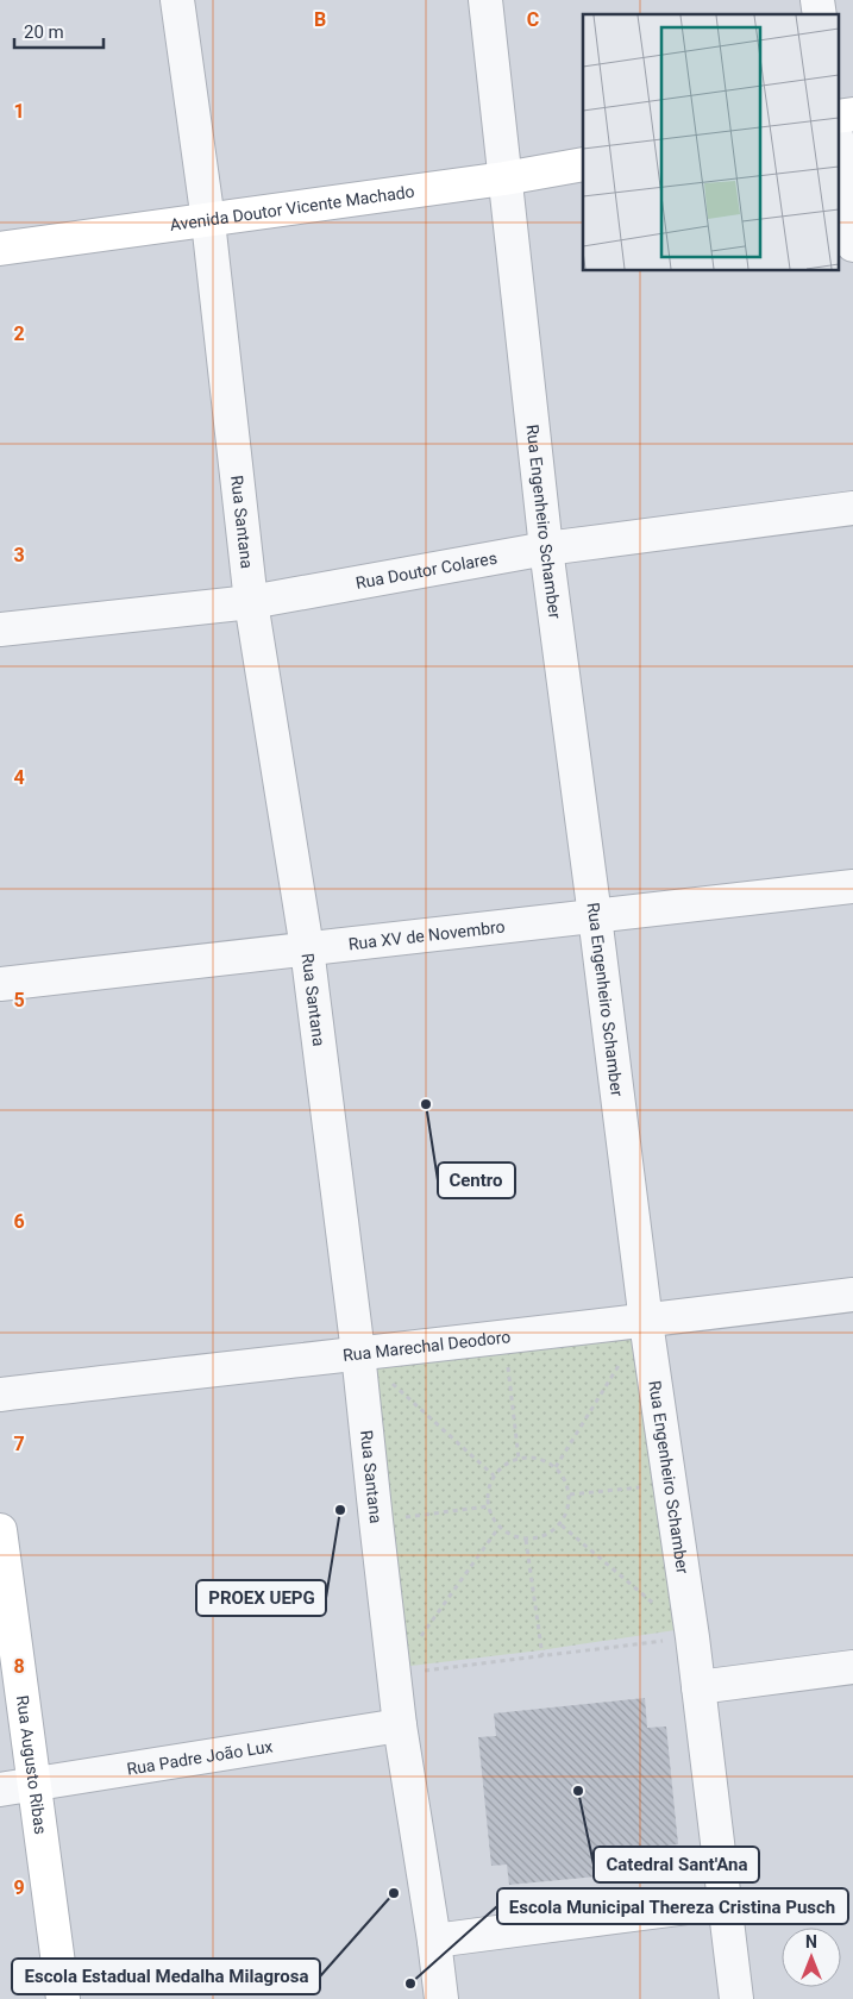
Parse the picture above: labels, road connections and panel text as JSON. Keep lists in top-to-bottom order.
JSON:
{
  "streets": {
    "main road": ["Avenida Doutor Vicente Machado", "Rua Augusto Ribas"],
    "street": [
      "Rua Santana",
      "Rua Engenheiro Schamber",
      "Rua Doutor Colares",
      "Rua XV de Novembro",
      "Rua Marechal Deodoro",
      "Rua Padre João Lux"
    ]
  },
  "crossings": [
    ["Avenida Doutor Vicente Machado", "Rua Santana"],
    ["Avenida Doutor Vicente Machado", "Rua Engenheiro Schamber"],
    ["Rua Santana", "Rua Doutor Colares"],
    ["Rua Santana", "Rua XV de Novembro"],
    ["Rua Santana", "Rua Marechal Deodoro"],
    ["Rua Santana", "Rua Padre João Lux"],
    ["Rua Engenheiro Schamber", "Rua Doutor Colares"],
    ["Rua Engenheiro Schamber", "Rua XV de Novembro"],
    ["Rua Engenheiro Schamber", "Rua Marechal Deodoro"],
    ["Rua Padre João Lux", "Rua Augusto Ribas"]
  ],
  "places": [
    "Centro",
    "PROEX UEPG",
    "Catedral Sant'Ana",
    "Escola Estadual Medalha Milagrosa",
    "Escola Municipal Thereza Cristina Pusch"
  ],
  "scale_bar": "20 m",
  "north": "top",
  "grid": {
    "columns": ["B", "C"],
    "rows": [
      "1",
      "2",
      "3",
      "4",
      "5",
      "6",
      "7",
      "8",
      "9"
    ]
  }
}
